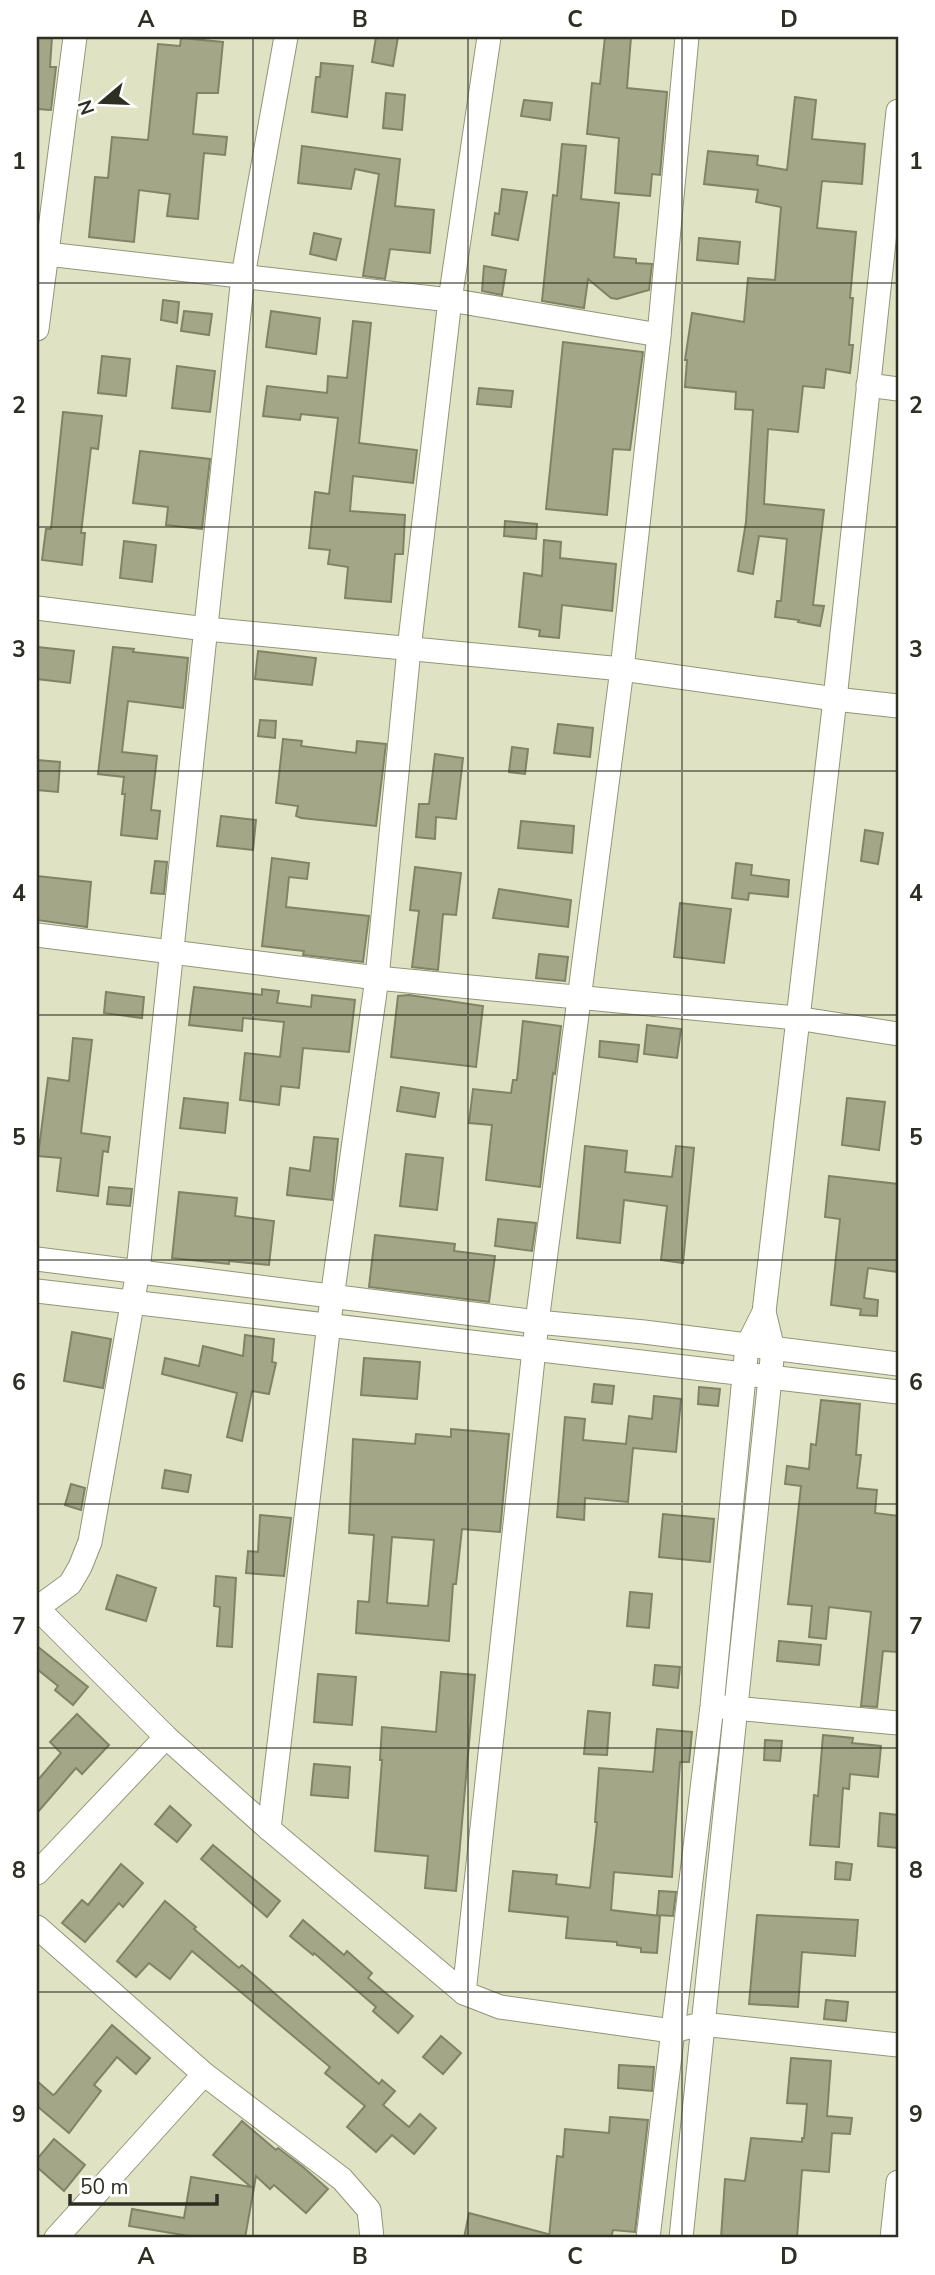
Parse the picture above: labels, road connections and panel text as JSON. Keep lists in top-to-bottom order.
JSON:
{
  "scale_bar": "50 m",
  "north": "left",
  "grid": {
    "columns": [
      "A",
      "B",
      "C",
      "D"
    ],
    "rows": [
      "1",
      "2",
      "3",
      "4",
      "5",
      "6",
      "7",
      "8",
      "9"
    ]
  }
}
